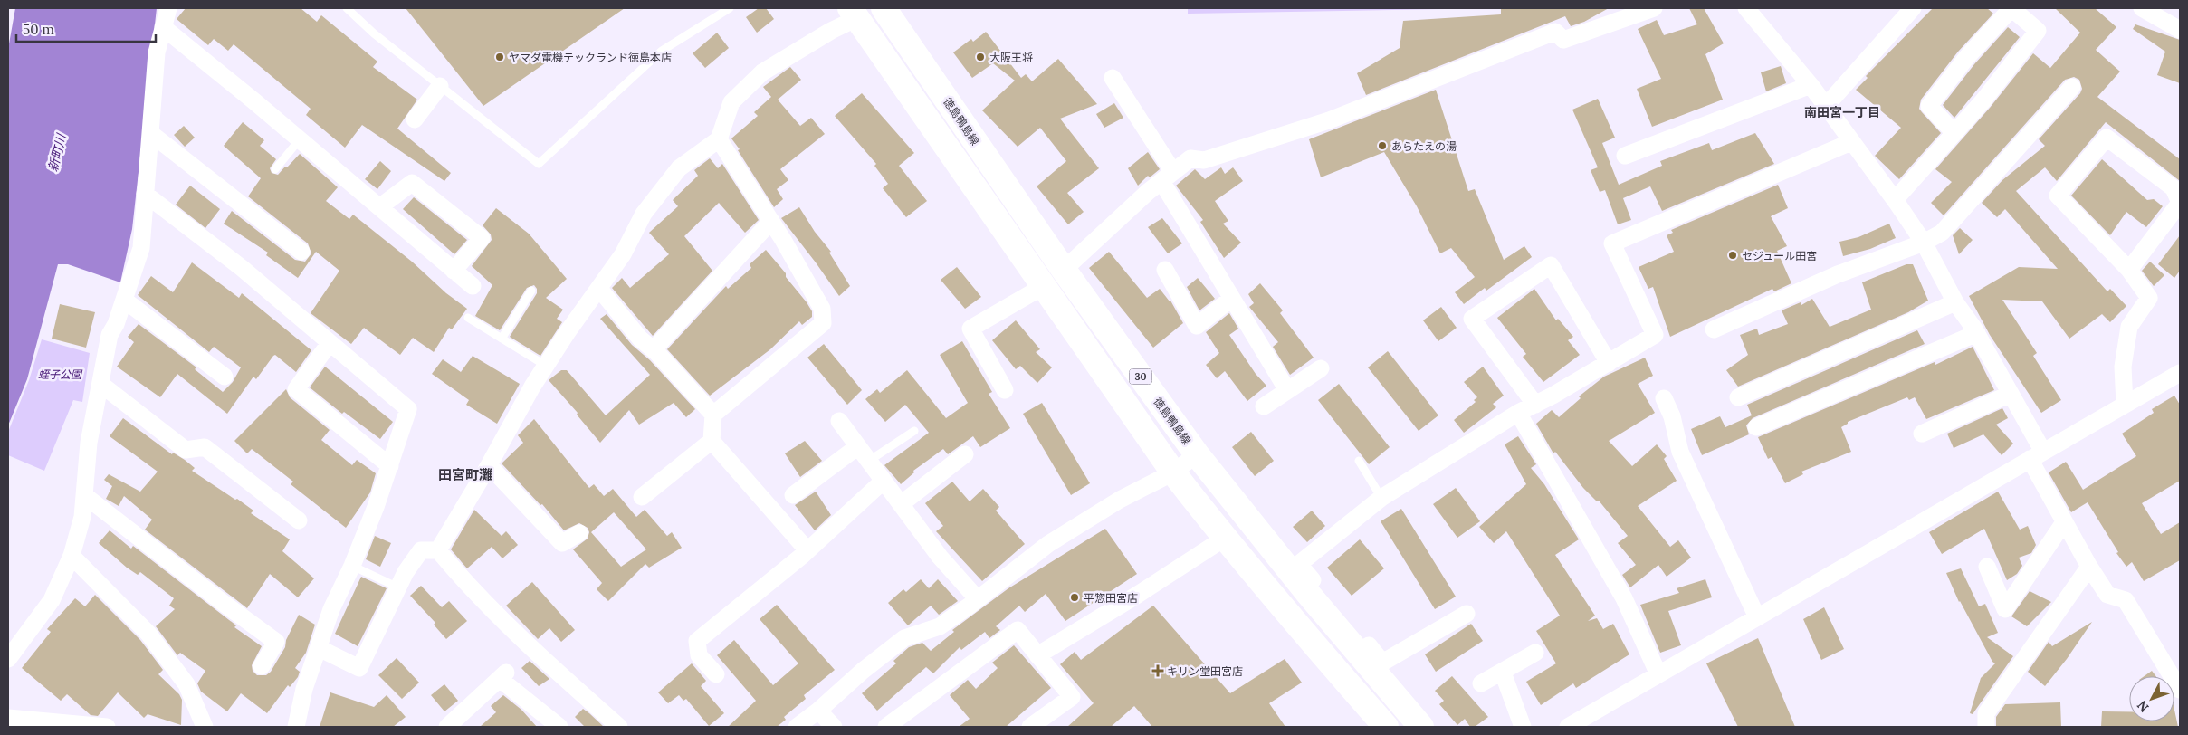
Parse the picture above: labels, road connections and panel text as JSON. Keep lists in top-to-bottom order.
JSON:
{
  "streets": {
    "main road": ["徳島鴨島線", "30"]
  },
  "districts": ["南田宮一丁目", "田宮町灘"],
  "water": ["新町川"],
  "parks": ["蛭子公園"],
  "places": {
    "other": [
      "ヤマダ電機テックランド徳島本店",
      "大阪王将",
      "あらたえの湯",
      "セジュール田宮",
      "平惣田宮店"
    ],
    "health": ["キリン堂田宮店"]
  },
  "scale_bar": "50 m",
  "north": "bottom left"
}
